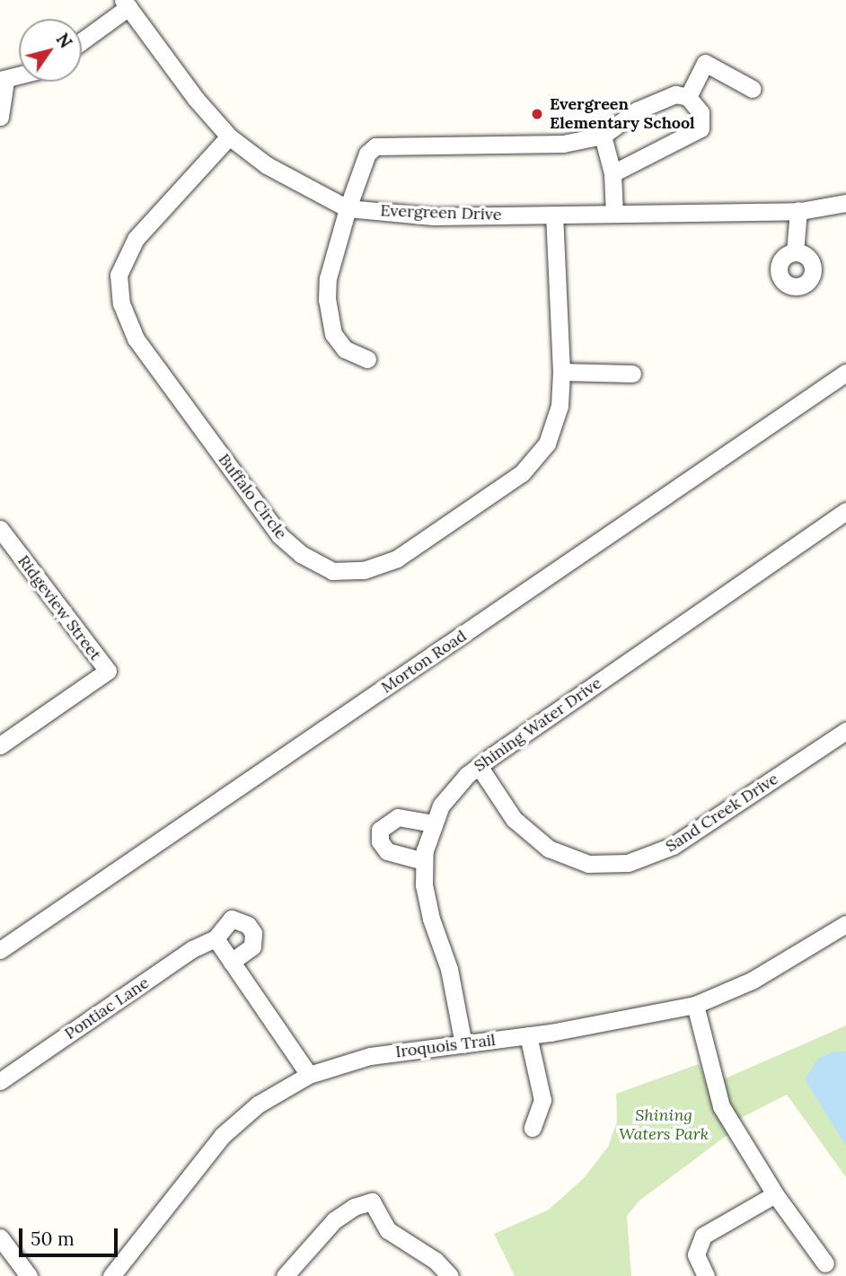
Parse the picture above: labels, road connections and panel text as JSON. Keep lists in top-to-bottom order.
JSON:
{
  "streets": {
    "street": [
      "Evergreen Drive",
      "Buffalo Circle",
      "Ridgeview Street",
      "Morton Road",
      "Shining Water Drive",
      "Sand Creek Drive",
      "Pontiac Lane",
      "Iroquois Trail"
    ]
  },
  "crossings": [
    ["Evergreen Drive", "Buffalo Circle"],
    ["Shining Water Drive", "Sand Creek Drive"],
    ["Shining Water Drive", "Iroquois Trail"]
  ],
  "parks": ["Shining Waters Park"],
  "places": ["Evergreen Elementary School"],
  "scale_bar": "50 m",
  "north": "top right"
}
